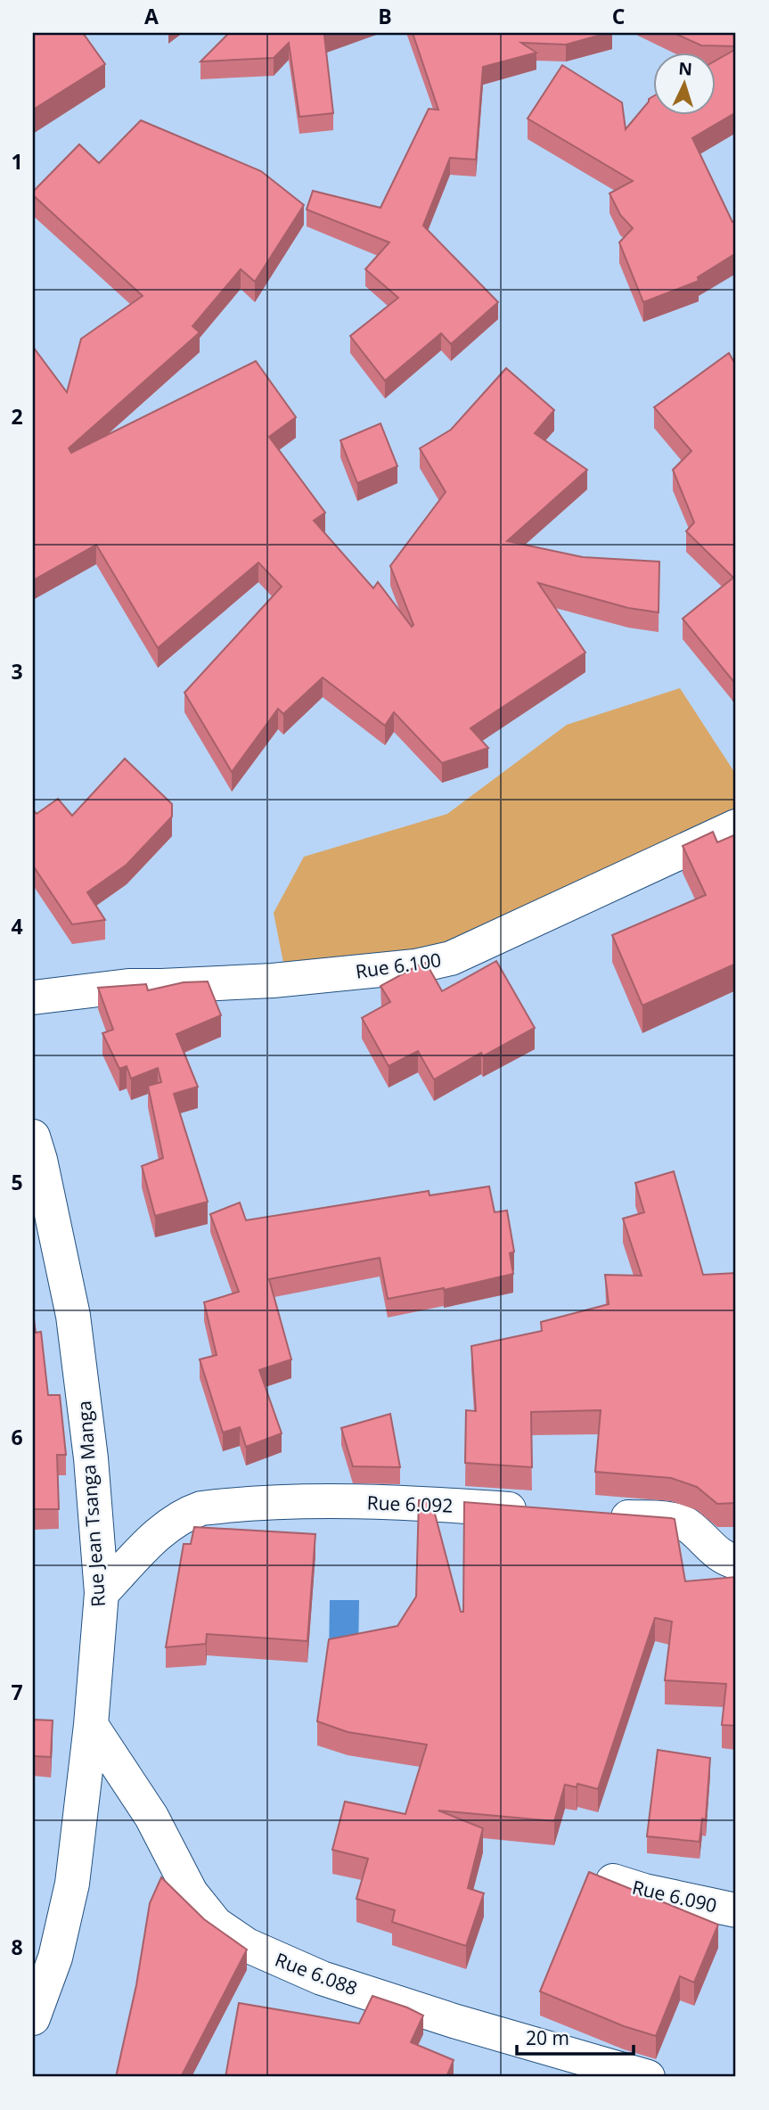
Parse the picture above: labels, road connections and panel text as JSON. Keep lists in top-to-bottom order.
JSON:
{
  "streets": {
    "street": [
      "Rue 6.100",
      "Rue Jean Tsanga Manga",
      "Rue 6.092",
      "Rue 6.090",
      "Rue 6.088"
    ]
  },
  "crossings": [
    ["Rue Jean Tsanga Manga", "Rue 6.092"],
    ["Rue Jean Tsanga Manga", "Rue 6.088"]
  ],
  "scale_bar": "20 m",
  "north": "top",
  "grid": {
    "columns": ["A", "B", "C"],
    "rows": [
      "1",
      "2",
      "3",
      "4",
      "5",
      "6",
      "7",
      "8"
    ]
  }
}
